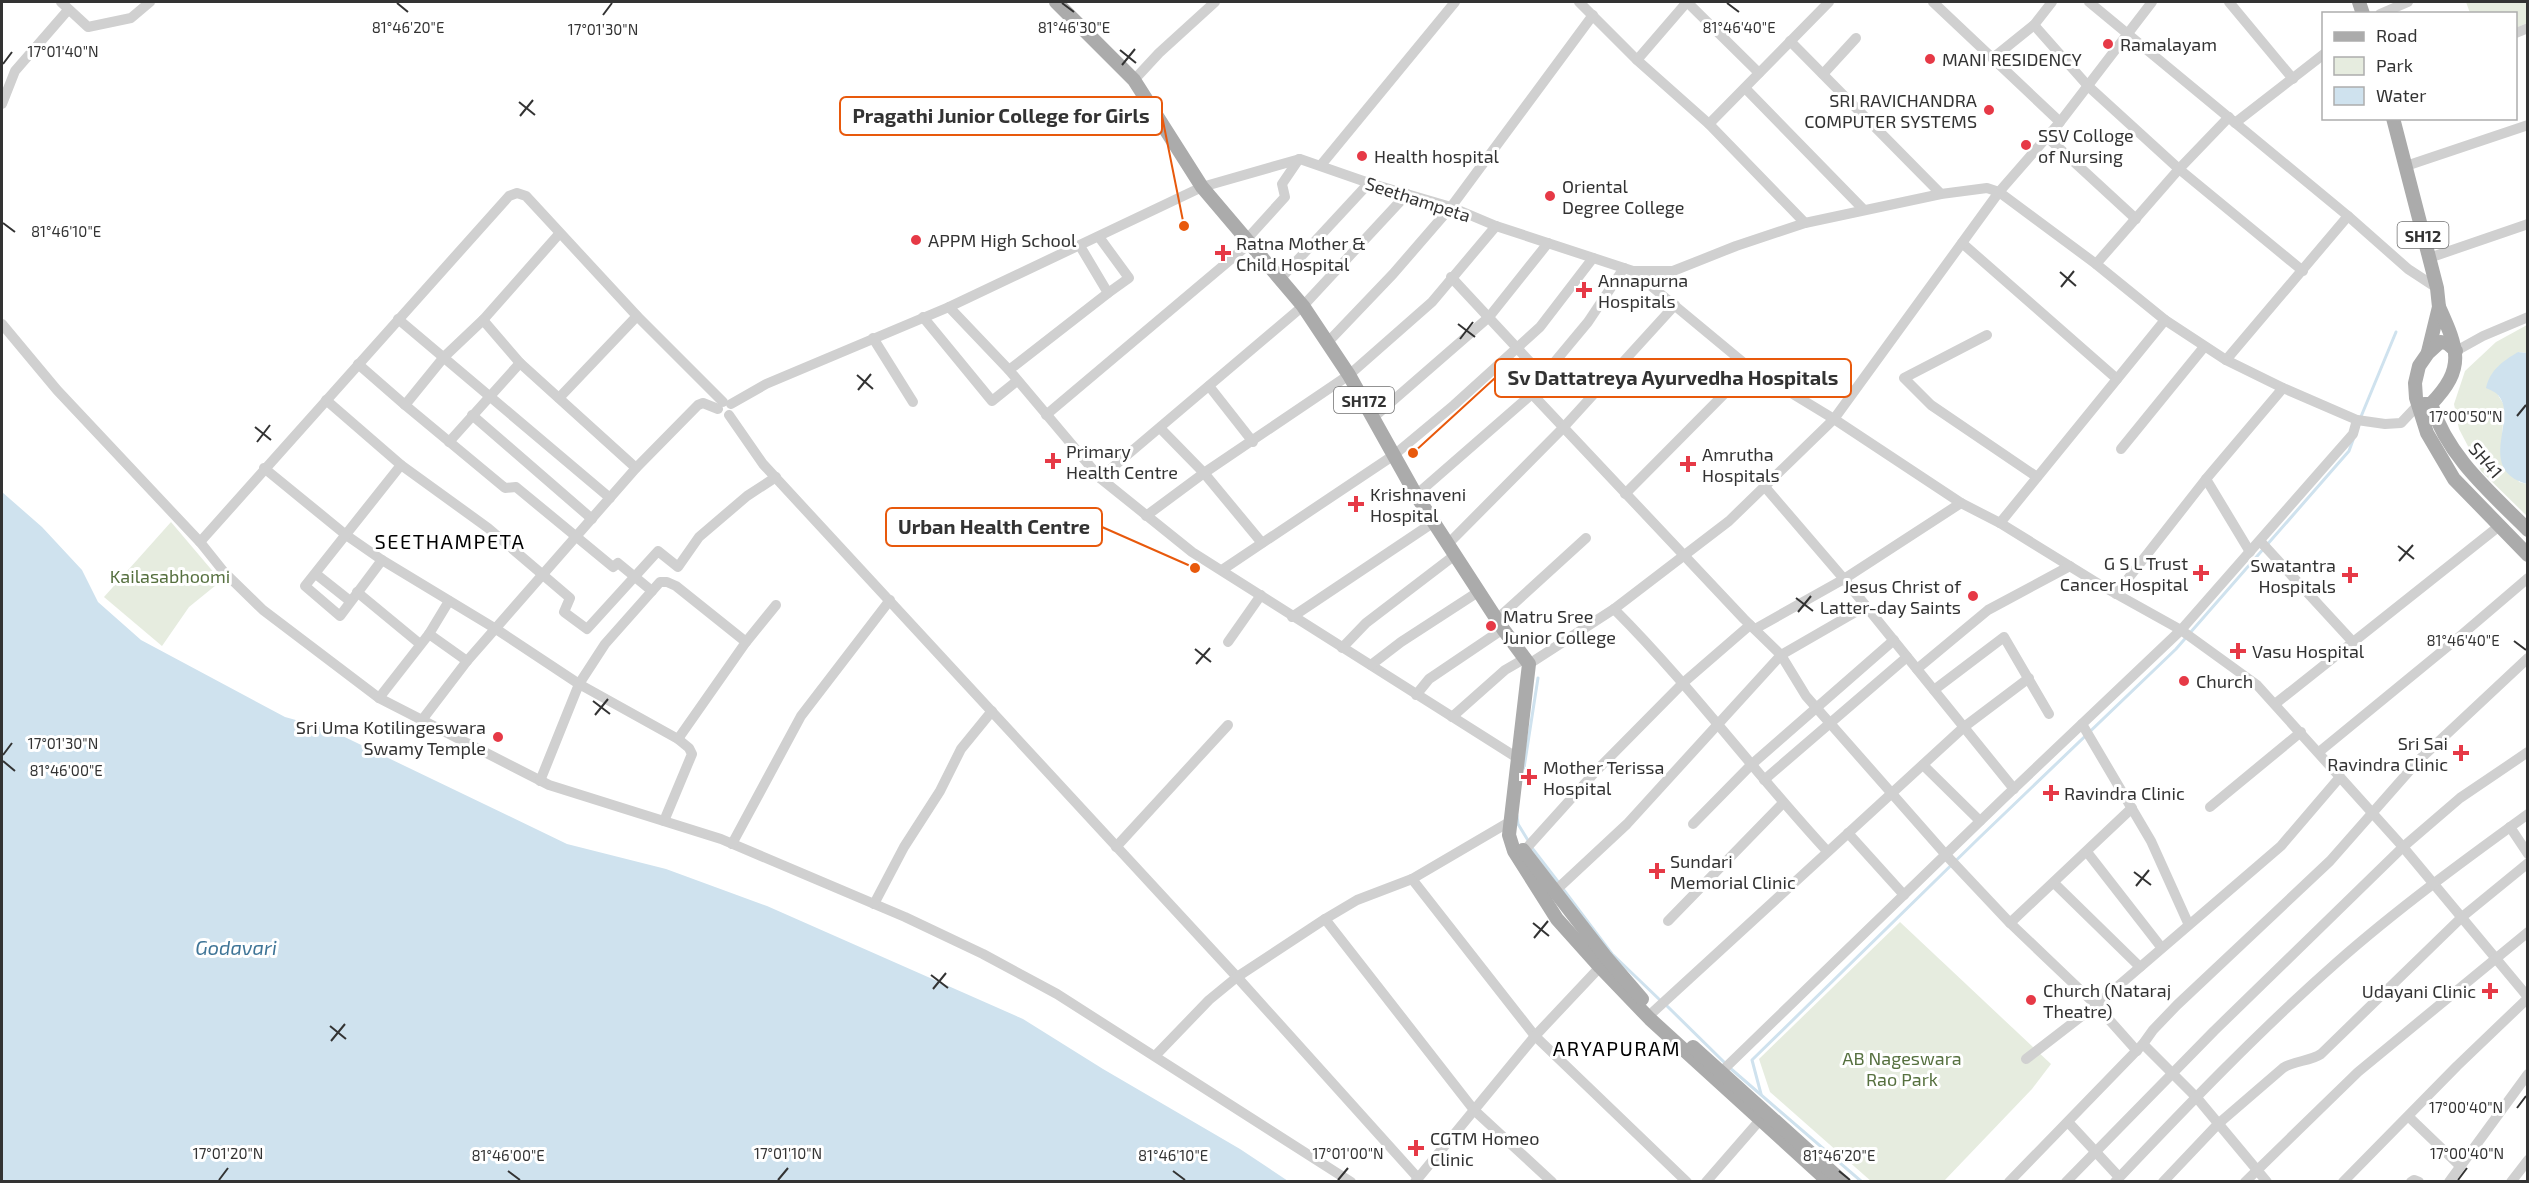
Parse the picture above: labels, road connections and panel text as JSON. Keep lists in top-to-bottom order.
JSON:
{
  "streets": {
    "main road": ["SH12", "SH172", "SH41"],
    "street": ["Seethampeta"]
  },
  "crossings": [
    ["SH12", "SH41"]
  ],
  "districts": ["SEETHAMPETA", "ARYAPURAM"],
  "water": ["Godavari"],
  "parks": ["Kailasabhoomi", "AB Nageswara Rao Park"],
  "places": {
    "other": [
      "Ramalayam",
      "MANI RESIDENCY",
      "SRI RAVICHANDRA COMPUTER SYSTEMS",
      "SSV Colloge of Nursing",
      "Health hospital",
      "Oriental Degree College",
      "Pragathi Junior College for Girls",
      "APPM High School",
      "Sv Dattatreya Ayurvedha Hospitals",
      "Urban Health Centre",
      "Jesus Christ of Latter-day Saints",
      "Matru Sree Junior College",
      "Church",
      "Sri Uma Kotilingeswara Swamy Temple",
      "Church (Nataraj Theatre)"
    ],
    "health": [
      "Ratna Mother & Child Hospital",
      "Annapurna Hospitals",
      "Primary Health Centre",
      "Amrutha Hospitals",
      "Krishnaveni Hospital",
      "G S L Trust Cancer Hospital",
      "Swatantra Hospitals",
      "Vasu Hospital",
      "Sri Sai Ravindra Clinic",
      "Mother Terissa Hospital",
      "Ravindra Clinic",
      "Sundari Memorial Clinic",
      "Udayani Clinic",
      "CGTM Homeo Clinic"
    ]
  },
  "legend": ["Road", "Park", "Water"],
  "coordinates": [
    "81°46'20\"E",
    "81°46'30\"E",
    "81°46'40\"E",
    "17°01'30\"N",
    "17°01'40\"N",
    "81°46'10\"E",
    "17°00'50\"N",
    "81°46'00\"E",
    "17°00'40\"N",
    "17°01'20\"N",
    "17°01'10\"N",
    "17°01'00\"N"
  ]
}
